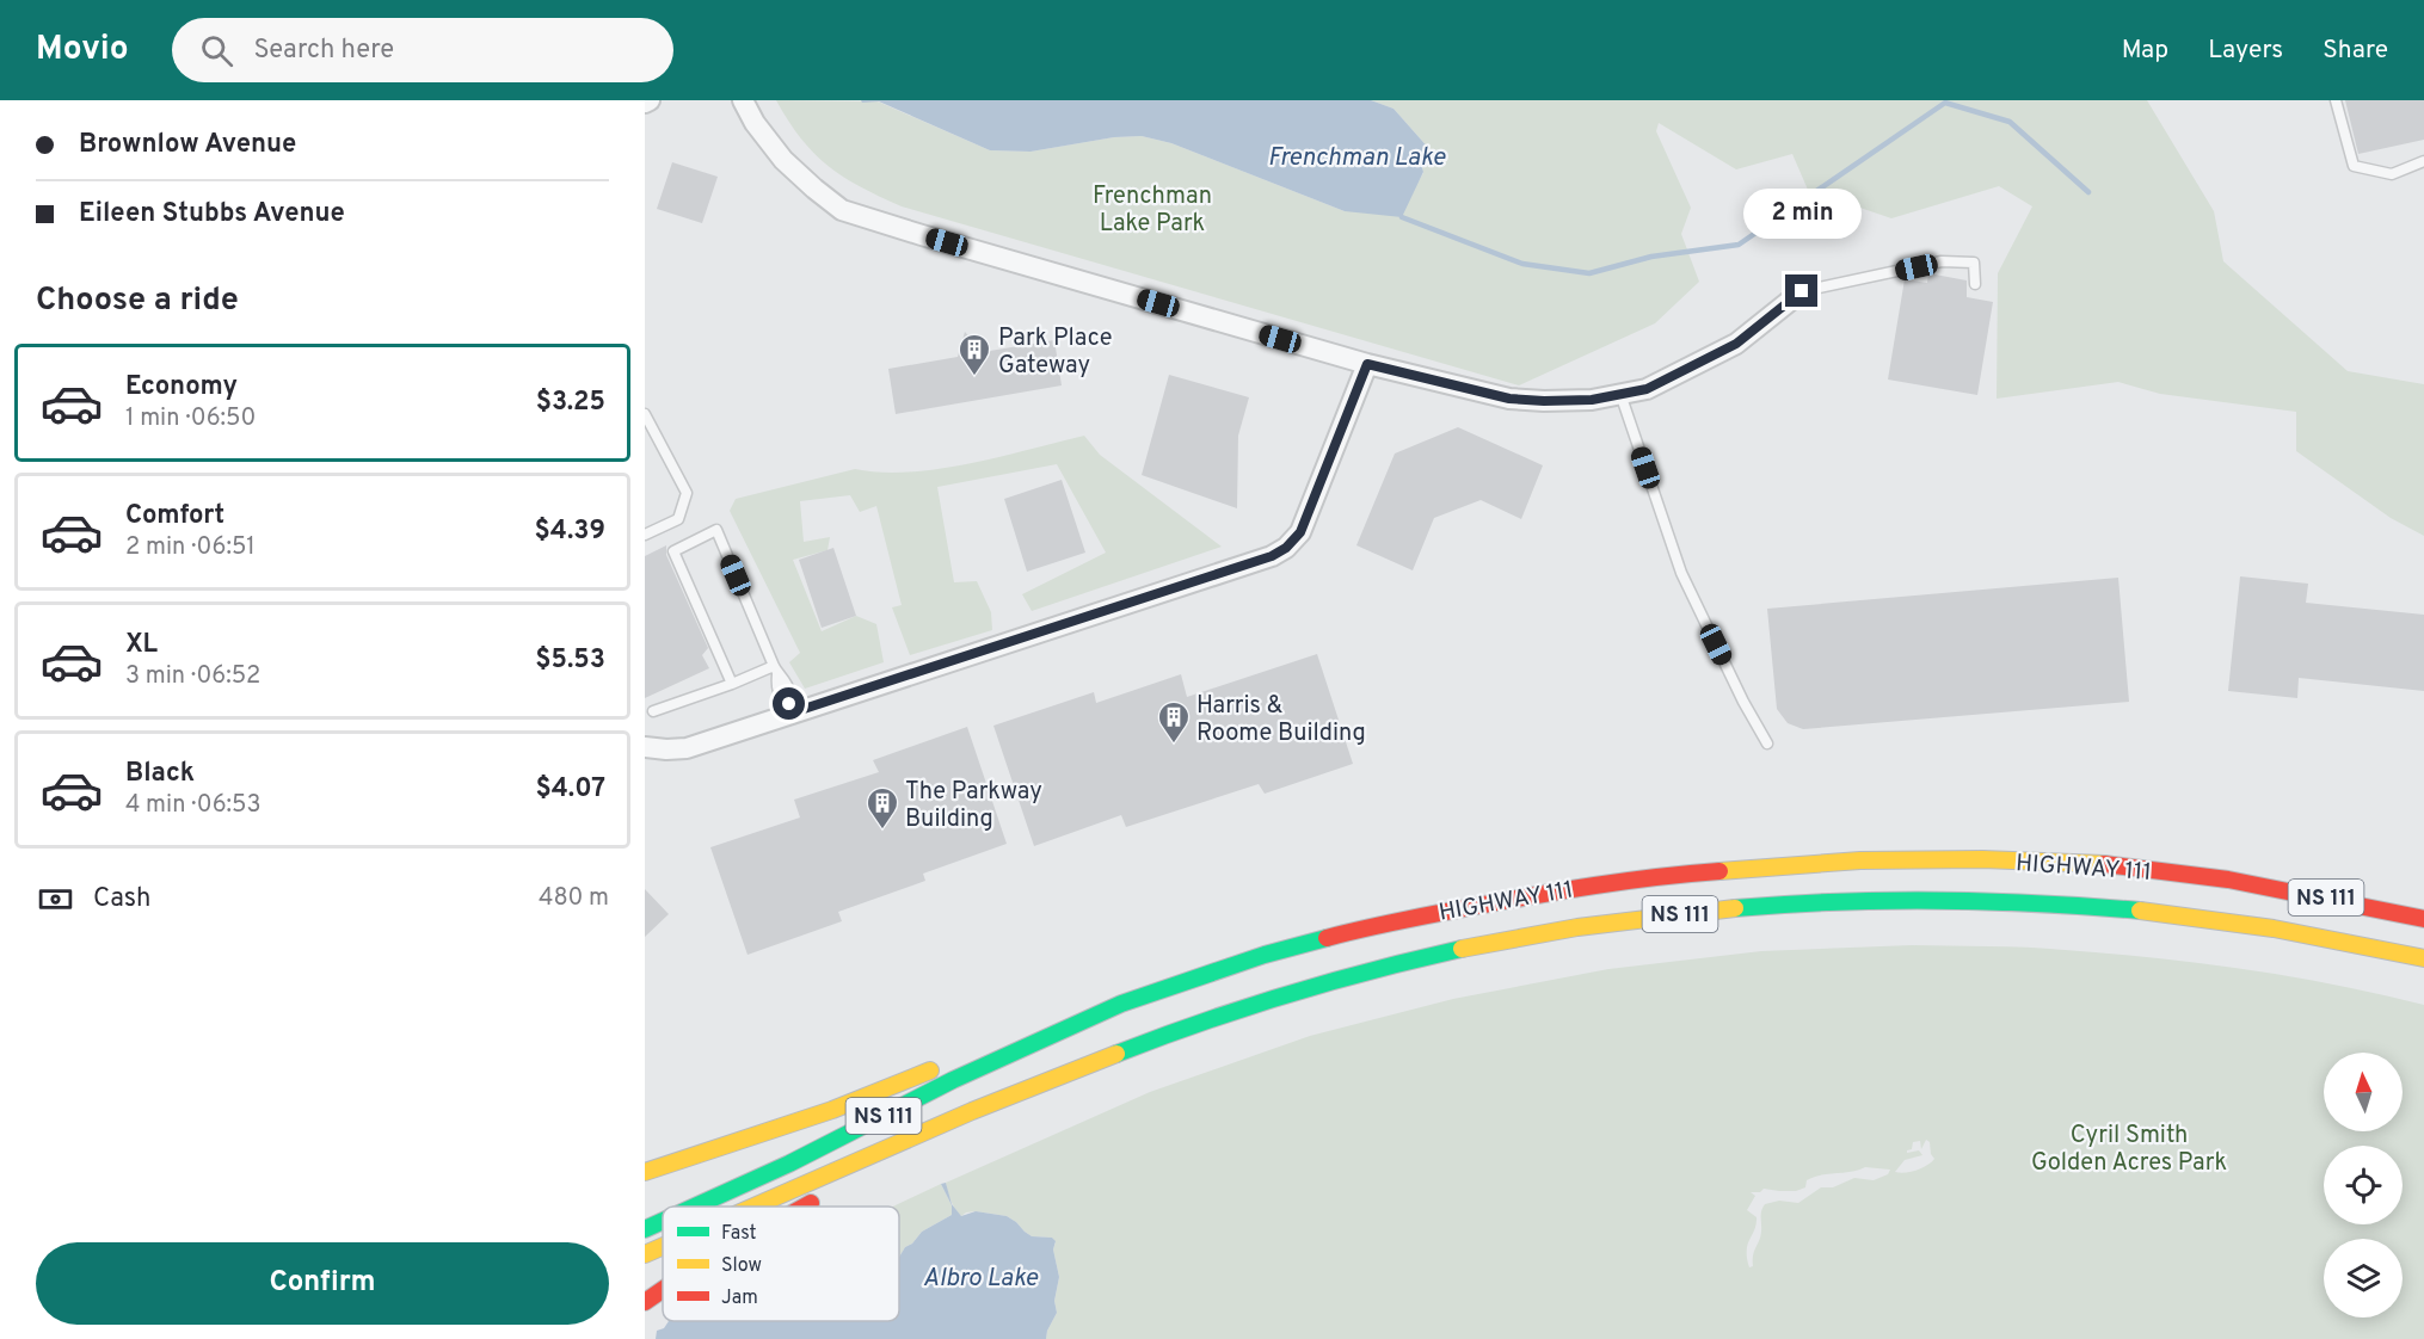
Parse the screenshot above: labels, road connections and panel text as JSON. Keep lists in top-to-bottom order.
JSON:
{
  "streets": {
    "highway": ["HIGHWAY 111", "NS 111"]
  },
  "water": ["Frenchman Lake", "Albro Lake"],
  "parks": ["Frenchman Lake Park", "Cyril Smith Golden Acres Park"],
  "places": {
    "building": ["Park Place Gateway", "Harris & Roome Building", "The Parkway Building"]
  },
  "legend": ["Fast", "Slow", "Jam"],
  "north": "top",
  "page": {
    "header": "Movio",
    "search": "Search here",
    "nav": ["Map", "Layers", "Share"],
    "banner": ["Brownlow Avenue", "Eileen Stubbs Avenue"],
    "bubble": "2 min",
    "heading": "Choose a ride",
    "list": [
      {
        "name": "Economy",
        "note": "1 min · 06:50",
        "value": "$3.25"
      },
      {
        "name": "Comfort",
        "note": "2 min · 06:51",
        "value": "$4.39"
      },
      {
        "name": "XL",
        "note": "3 min · 06:52",
        "value": "$5.53"
      },
      {
        "name": "Black",
        "note": "4 min · 06:53",
        "value": "$4.07"
      }
    ],
    "pay": ["Cash", "480 m"],
    "buttons": "Confirm"
  }
}
